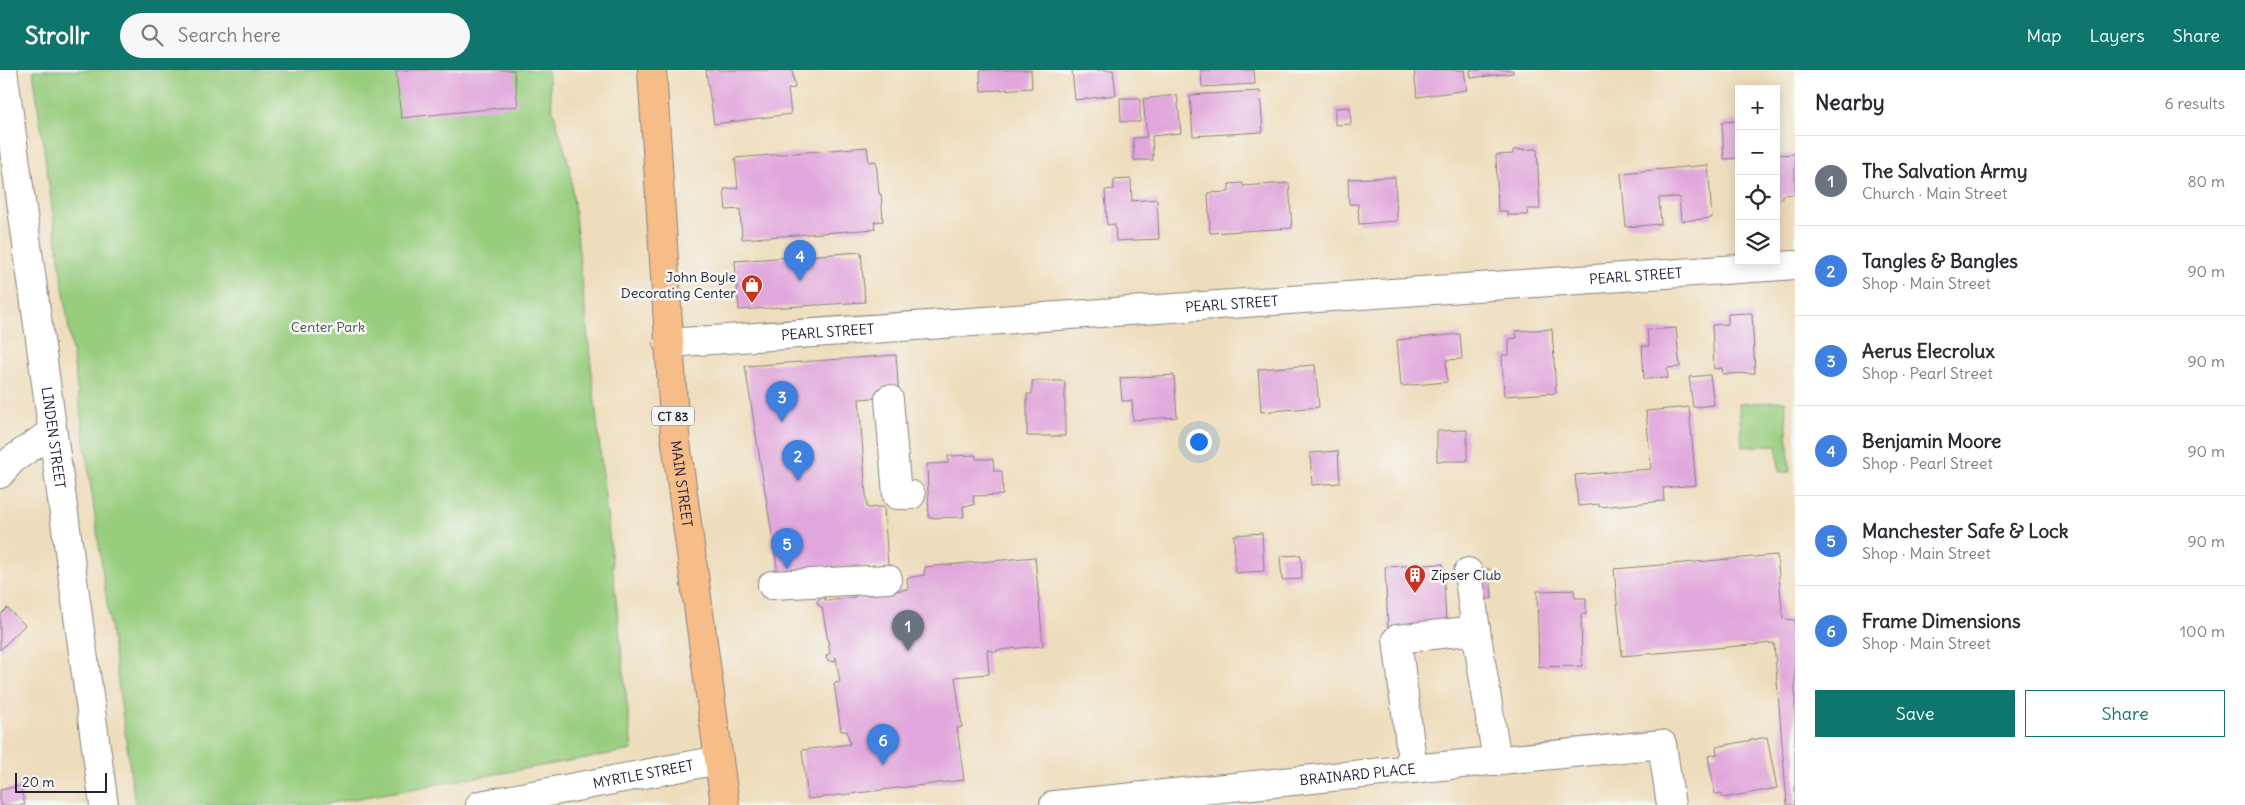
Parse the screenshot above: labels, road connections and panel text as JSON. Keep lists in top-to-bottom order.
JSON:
{
  "streets": {
    "main road": ["CT 83", "MAIN STREET"],
    "street": [
      "PEARL STREET",
      "LINDEN STREET",
      "MYRTLE STREET",
      "BRAINARD PLACE"
    ]
  },
  "crossings": [
    ["PEARL STREET", "MAIN STREET"],
    ["MAIN STREET", "MYRTLE STREET"]
  ],
  "parks": ["Center Park"],
  "places": {
    "shop": ["John Boyle Decorating Center"],
    "building": ["Zipser Club"]
  },
  "scale_bar": "20 m",
  "page": {
    "header": "Strollr",
    "search": "Search here",
    "nav": ["Map", "Layers", "Share"],
    "heading": ["Nearby", "6 results"],
    "map_buttons": ["+", "−"],
    "list": [
      {
        "mark": "1",
        "name": "The Salvation Army",
        "note": "Church · Main Street",
        "value": "80 m"
      },
      {
        "mark": "2",
        "name": "Tangles & Bangles",
        "note": "Shop · Main Street",
        "value": "90 m"
      },
      {
        "mark": "3",
        "name": "Aerus Elecrolux",
        "note": "Shop · Pearl Street",
        "value": "90 m"
      },
      {
        "mark": "4",
        "name": "Benjamin Moore",
        "note": "Shop · Pearl Street",
        "value": "90 m"
      },
      {
        "mark": "5",
        "name": "Manchester Safe & Lock",
        "note": "Shop · Main Street",
        "value": "90 m"
      },
      {
        "mark": "6",
        "name": "Frame Dimensions",
        "note": "Shop · Main Street",
        "value": "100 m"
      }
    ],
    "pins": [
      "4",
      "3",
      "2",
      "5",
      "1",
      "6"
    ],
    "buttons": ["Save", "Share"],
    "scale": "20 m"
  }
}
